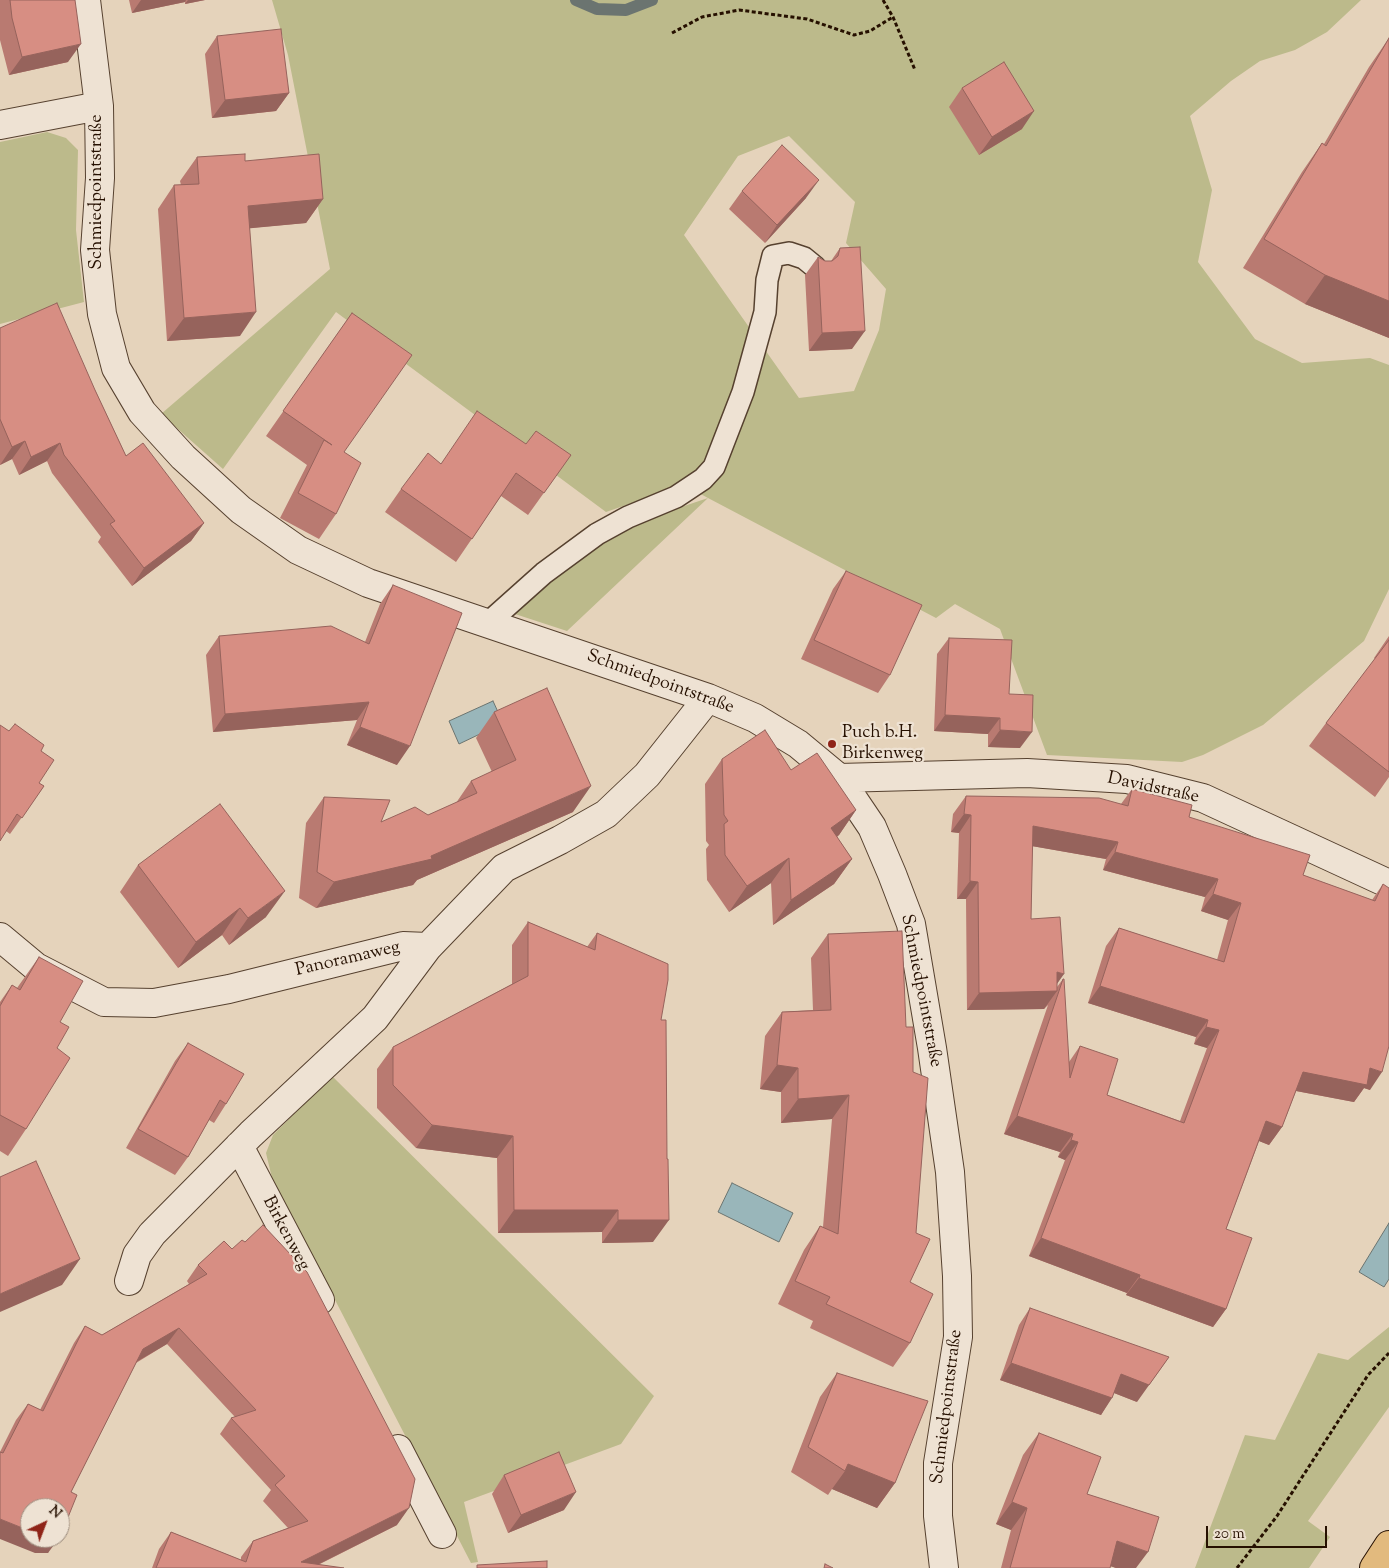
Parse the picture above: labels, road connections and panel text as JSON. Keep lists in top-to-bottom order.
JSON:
{
  "streets": {
    "street": [
      "Schmiedpointstraße",
      "Davidstraße",
      "Panoramaweg",
      "Birkenweg"
    ]
  },
  "crossings": [
    ["Schmiedpointstraße", "Davidstraße"]
  ],
  "places": ["Puch b.H. Birkenweg"],
  "scale_bar": "20 m",
  "north": "top right"
}
